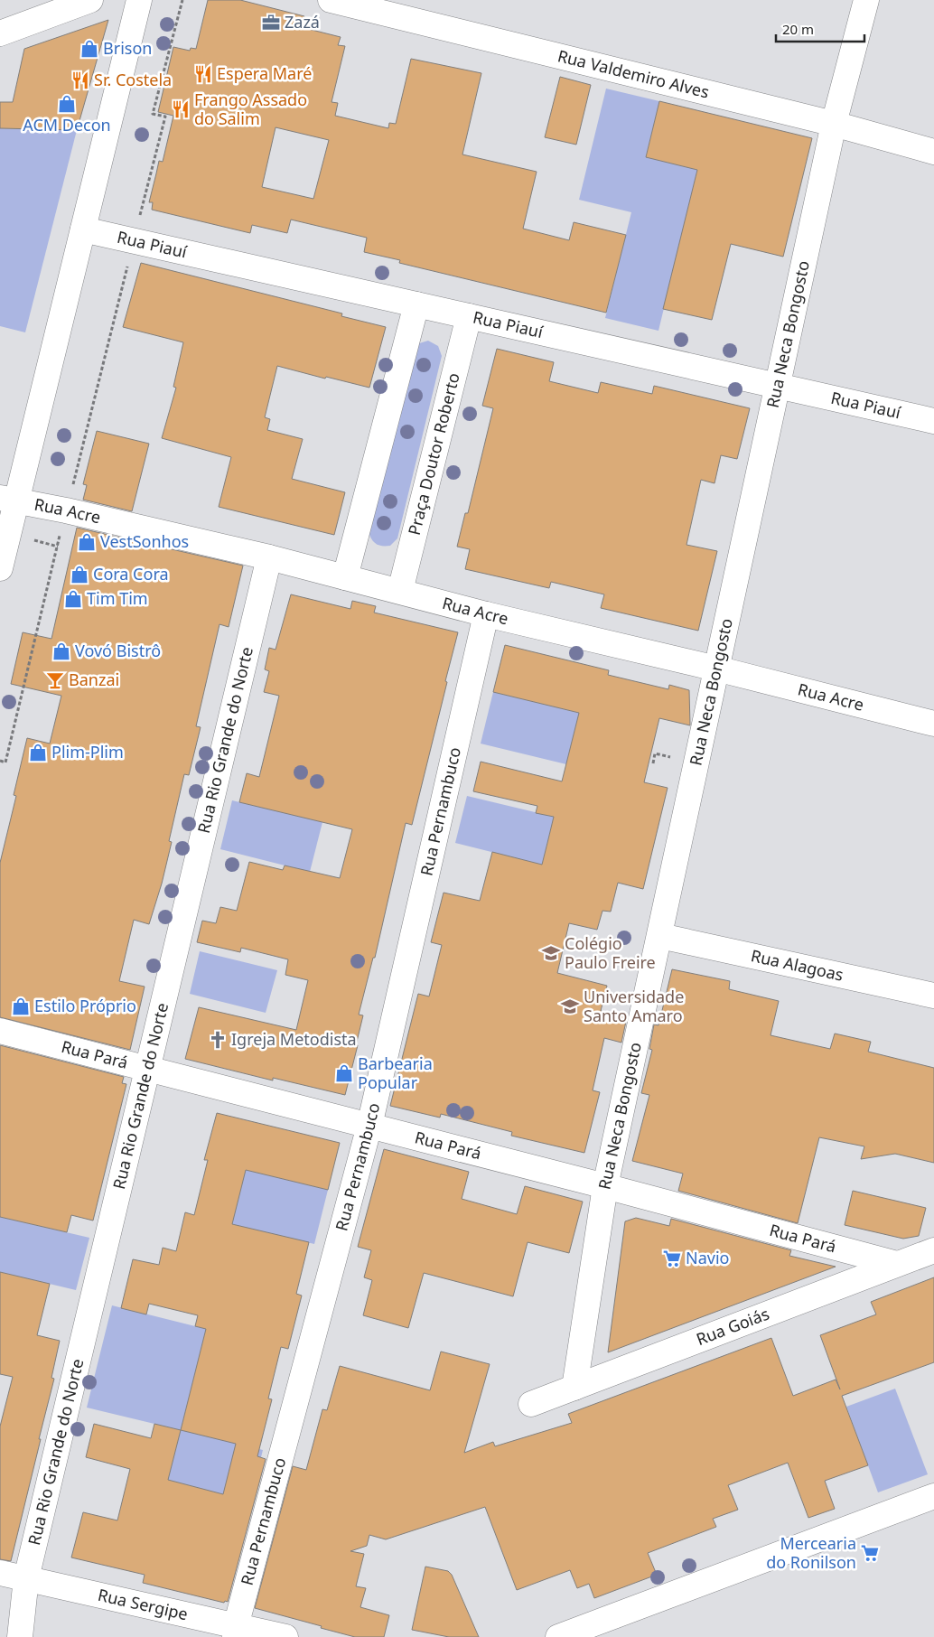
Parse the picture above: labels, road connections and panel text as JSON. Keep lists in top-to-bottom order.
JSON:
{
  "streets": {
    "street": [
      "Rua Valdemiro Alves",
      "Rua Piauí",
      "Rua Neca Bongosto",
      "Praça Doutor Roberto",
      "Rua Acre",
      "Rua Rio Grande do Norte",
      "Rua Pernambuco",
      "Rua Alagoas",
      "Rua Pará",
      "Rua Goiás",
      "Rua Sergipe"
    ]
  },
  "crossings": [
    ["Rua Valdemiro Alves", "Rua Neca Bongosto"],
    ["Rua Piauí", "Rua Neca Bongosto"],
    ["Rua Piauí", "Praça Doutor Roberto"],
    ["Rua Neca Bongosto", "Rua Acre"],
    ["Rua Neca Bongosto", "Rua Alagoas"],
    ["Rua Neca Bongosto", "Rua Pará"],
    ["Rua Neca Bongosto", "Rua Goiás"],
    ["Praça Doutor Roberto", "Rua Acre"],
    ["Rua Acre", "Rua Rio Grande do Norte"],
    ["Rua Acre", "Rua Pernambuco"],
    ["Rua Rio Grande do Norte", "Rua Pará"],
    ["Rua Rio Grande do Norte", "Rua Sergipe"],
    ["Rua Pernambuco", "Rua Pará"],
    ["Rua Pernambuco", "Rua Sergipe"],
    ["Rua Pará", "Rua Goiás"]
  ],
  "places": {
    "office": ["Zazá"],
    "shop": [
      "Brison",
      "ACM Decon",
      "VestSonhos",
      "Cora Cora",
      "Tim Tim",
      "Vovó Bistrô",
      "Plim-Plim",
      "Estilo Próprio",
      "Barbearia Popular"
    ],
    "restaurant": ["Espera Maré", "Sr. Costela", "Frango Assado do Salim"],
    "bar": ["Banzai"],
    "school or university": ["Colégio Paulo Freire", "Universidade Santo Amaro"],
    "church": ["Igreja Metodista"],
    "supermarket": ["Navio", "Mercearia do Ronilson"]
  },
  "scale_bar": "20 m"
}
